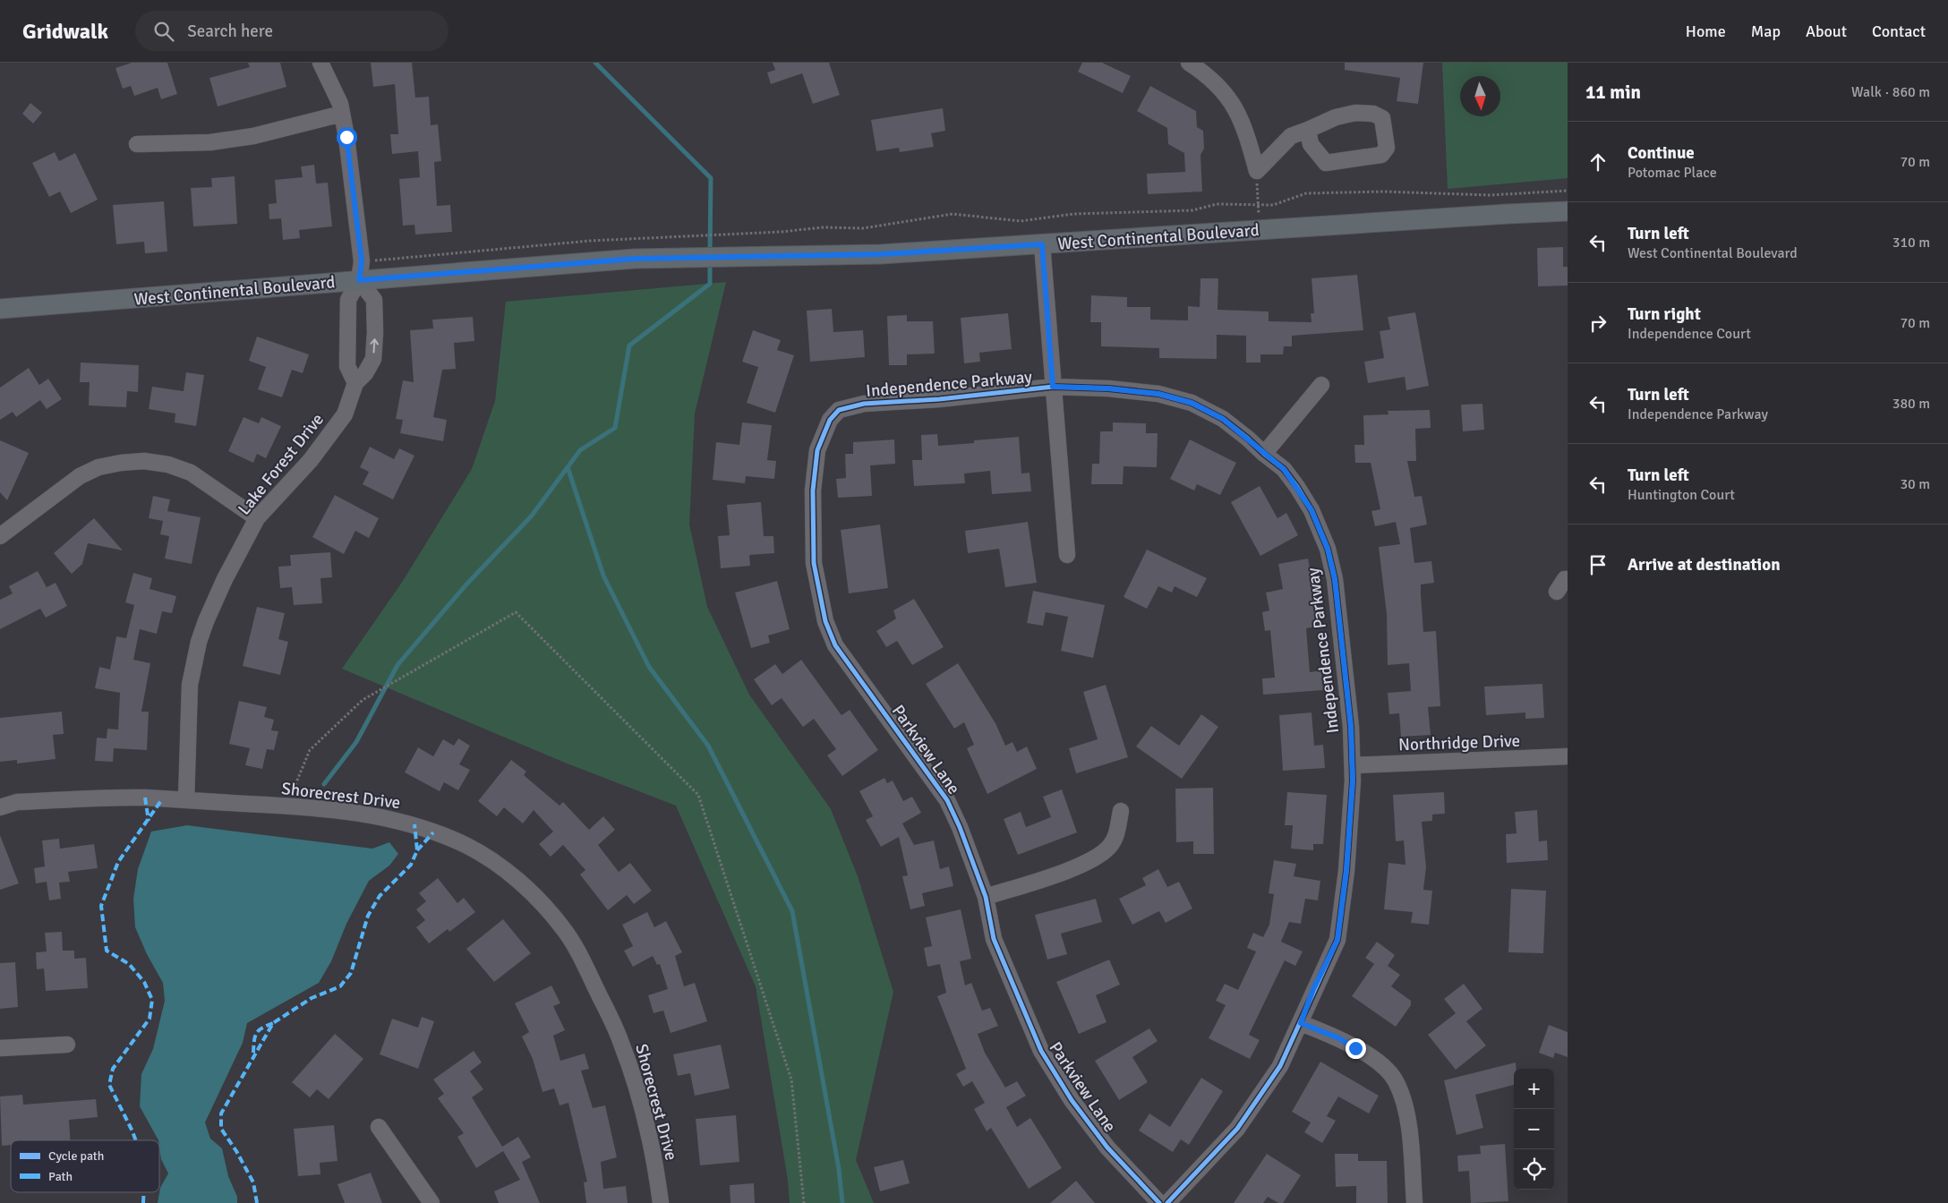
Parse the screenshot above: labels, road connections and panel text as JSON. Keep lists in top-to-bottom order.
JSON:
{
  "streets": {
    "main road": ["West Continental Boulevard"],
    "street": [
      "Independence Parkway",
      "Lake Forest Drive",
      "Northridge Drive",
      "Parkview Lane",
      "Shorecrest Drive"
    ]
  },
  "crossings": [
    ["West Continental Boulevard", "Lake Forest Drive"],
    ["Independence Parkway", "Northridge Drive"],
    ["Independence Parkway", "Parkview Lane"],
    ["Lake Forest Drive", "Shorecrest Drive"]
  ],
  "legend": ["Cycle path", "Path"],
  "north": "bottom",
  "page": {
    "header": "Gridwalk",
    "search": "Search here",
    "nav": [
      "Home",
      "Map",
      "About",
      "Contact"
    ],
    "heading": ["11 min", "Walk · 860 m"],
    "list": [
      ["Continue", "Potomac Place", "70 m"],
      ["Turn left", "West Continental Boulevard", "310 m"],
      ["Turn right", "Independence Court", "70 m"],
      ["Turn left", "Independence Parkway", "380 m"],
      ["Turn left", "Huntington Court", "30 m"],
      "Arrive at destination"
    ],
    "map_buttons": ["+", "−"]
  }
}
